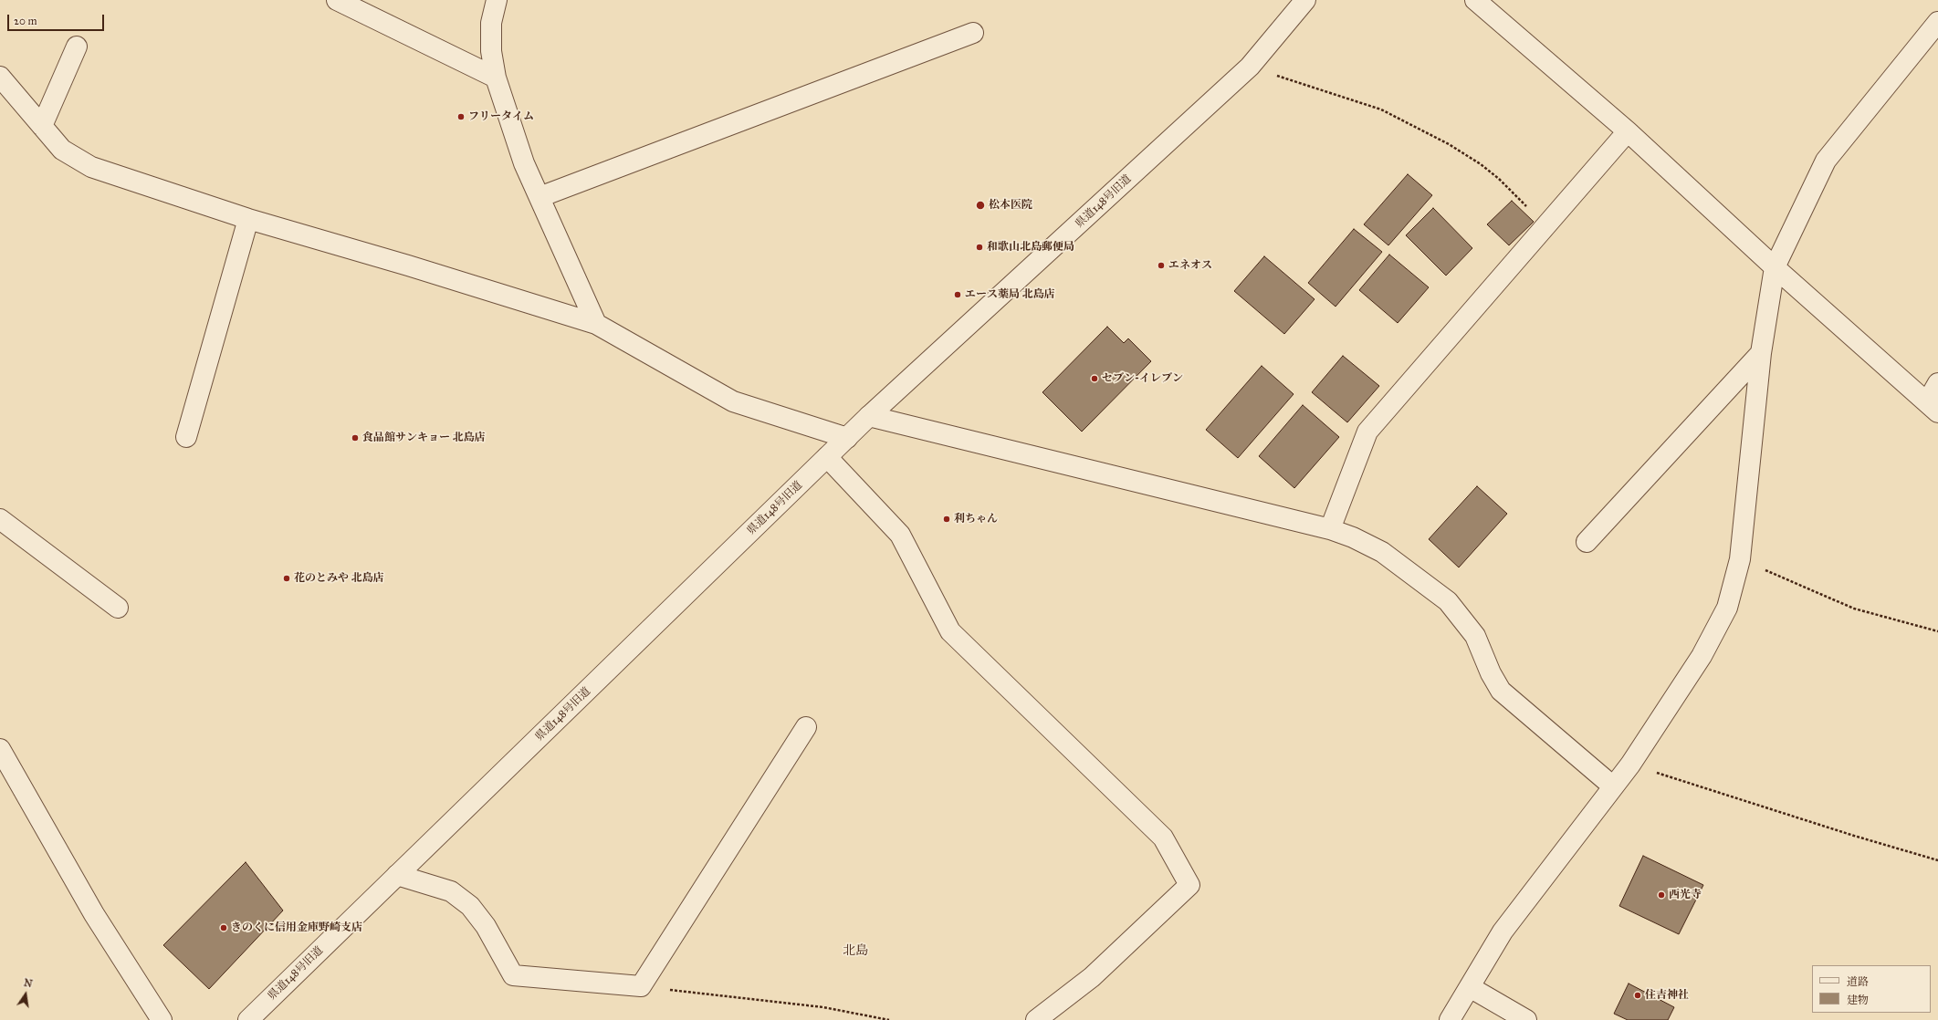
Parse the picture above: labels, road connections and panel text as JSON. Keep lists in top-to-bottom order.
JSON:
{
  "streets": {
    "street": ["県道148号旧道"]
  },
  "districts": ["北島"],
  "places": [
    "フリータイム",
    "松本医院",
    "和歌山北島郵便局",
    "エネオス",
    "エース薬局 北島店",
    "セブン-イレブン",
    "食品館サンキョー 北島店",
    "利ちゃん",
    "花のとみや 北島店",
    "西光寺",
    "きのくに信用金庫野崎支店",
    "住吉神社"
  ],
  "legend": ["道路", "建物"],
  "scale_bar": "20 m",
  "north": "top"
}
